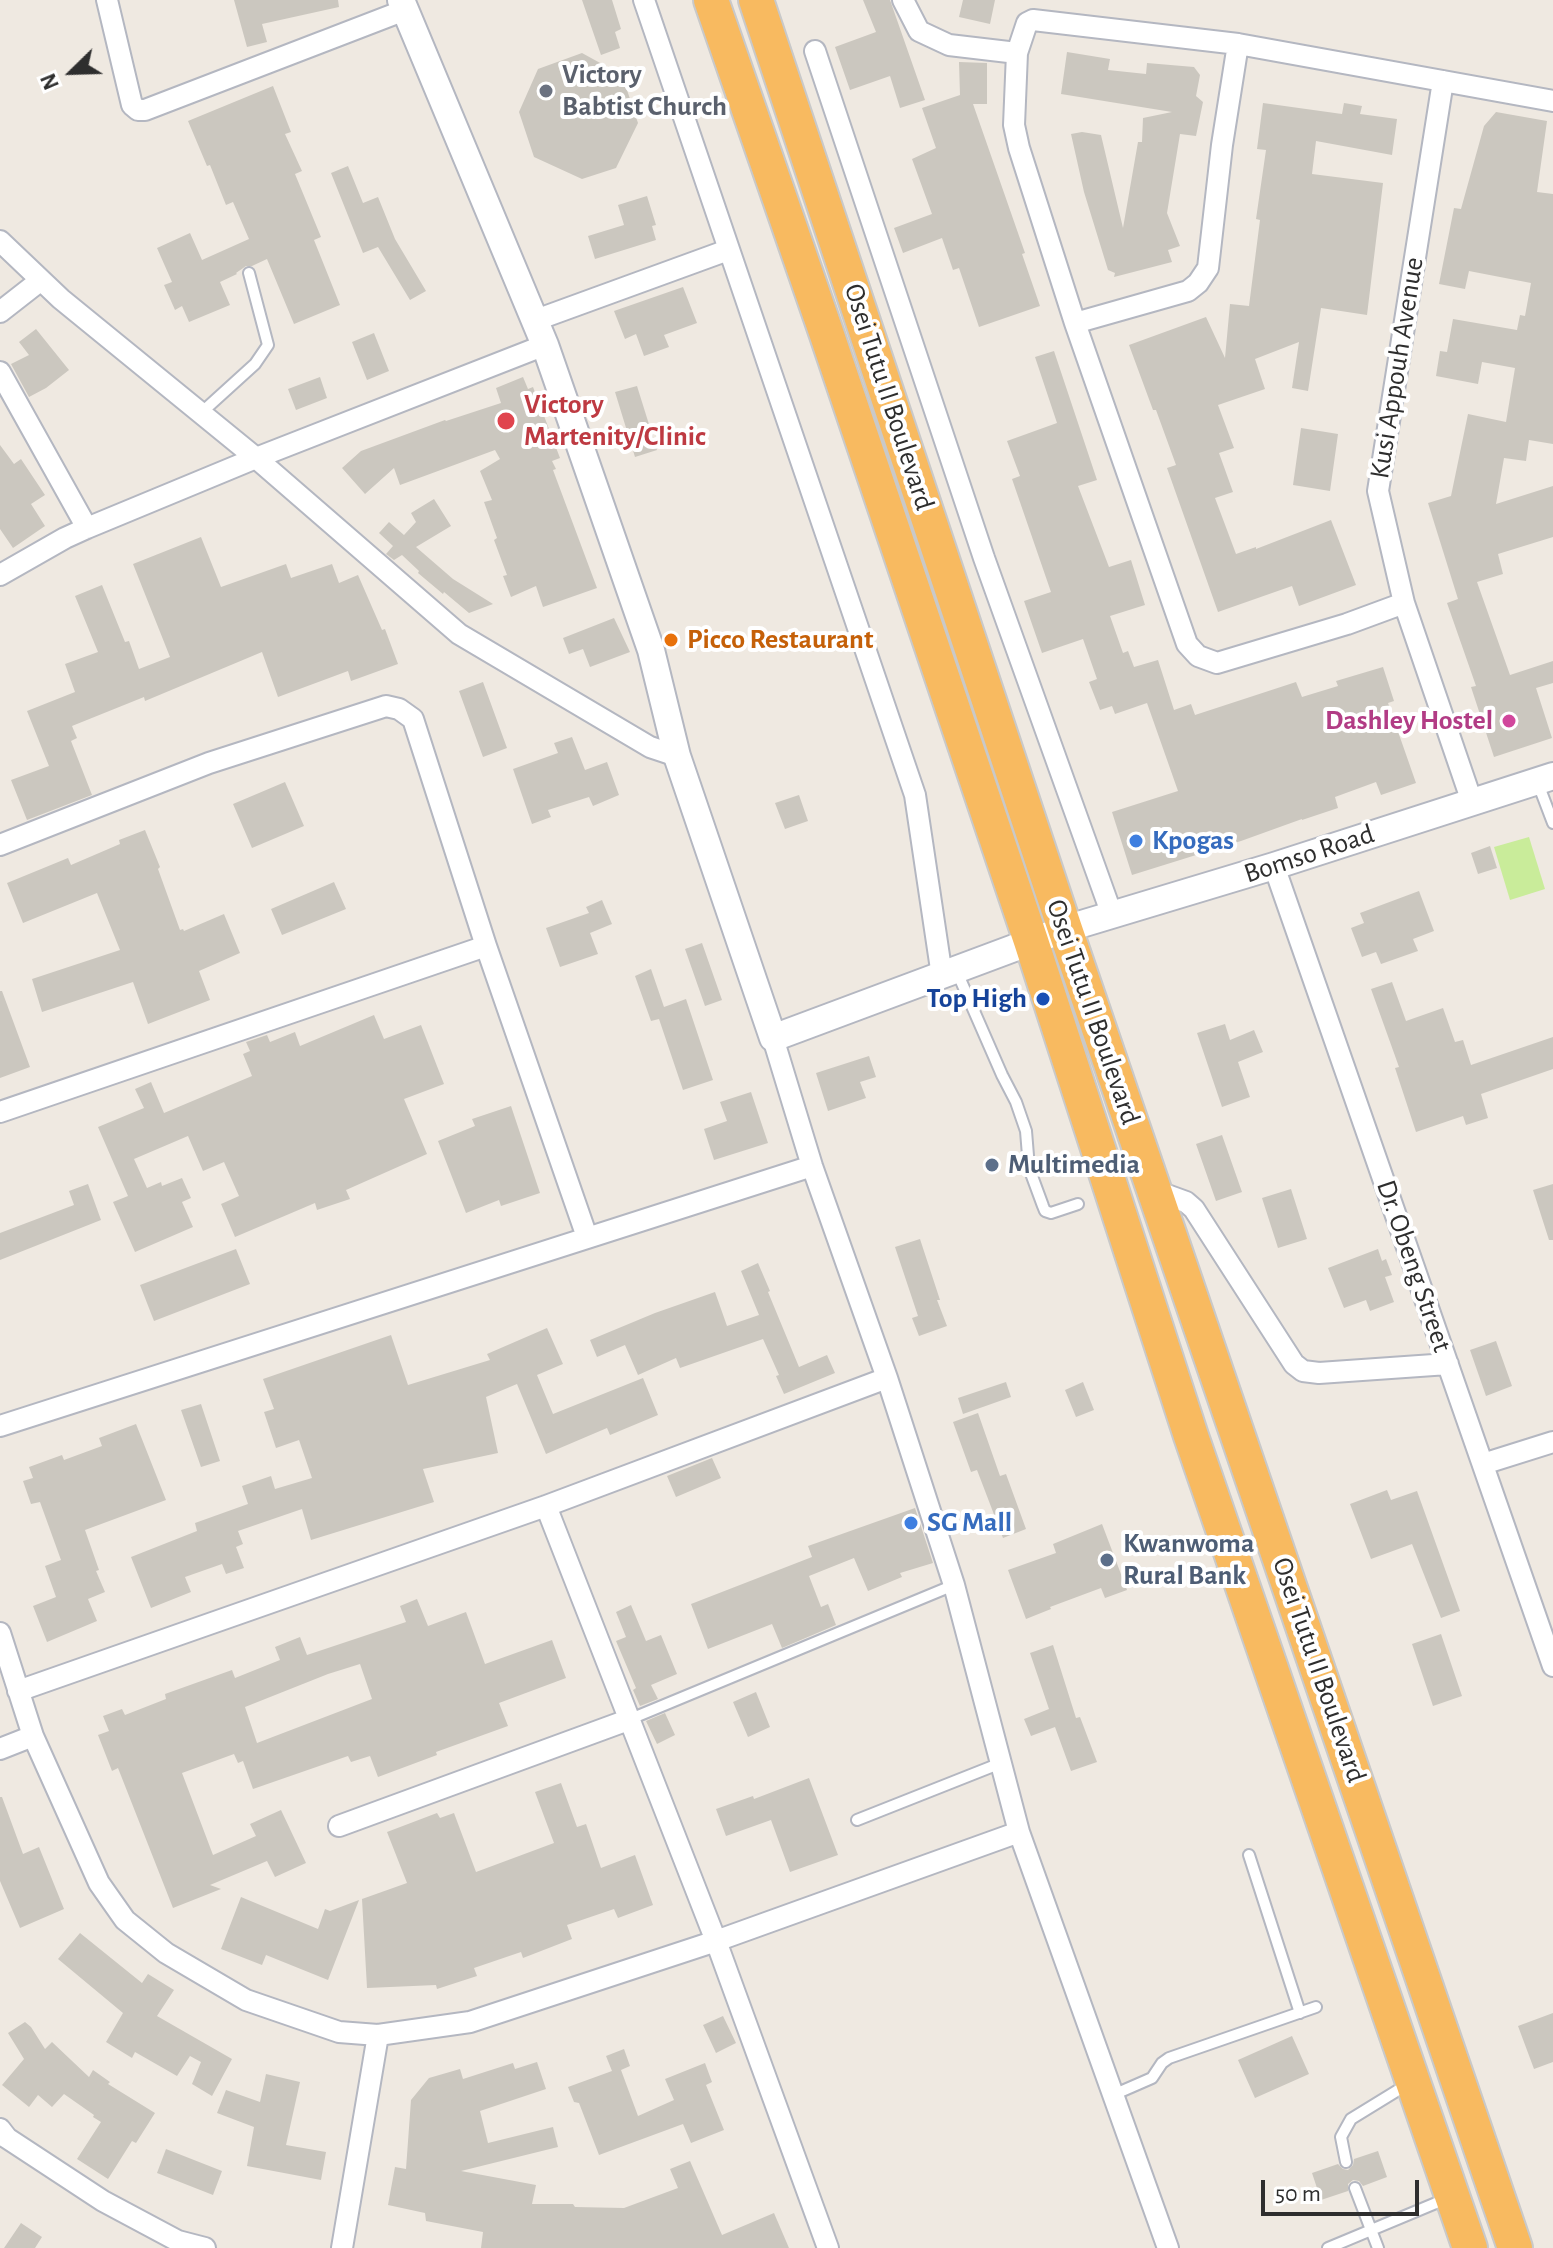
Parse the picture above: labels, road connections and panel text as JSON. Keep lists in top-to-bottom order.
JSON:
{
  "streets": {
    "highway": ["Osei Tutu II Boulevard"],
    "street": ["Kusi Appouh Avenue", "Bomso Road", "Dr. Obeng Street"]
  },
  "crossings": [
    ["Kusi Appouh Avenue", "Bomso Road"],
    ["Osei Tutu II Boulevard", "Bomso Road"],
    ["Bomso Road", "Dr. Obeng Street"]
  ],
  "places": [
    "Victory Babtist Church",
    "Victory Martenity/Clinic",
    "Picco Restaurant",
    "Dashley Hostel",
    "Kpogas",
    "Top High",
    "Multimedia",
    "SG Mall",
    "Kwanwoma Rural Bank"
  ],
  "scale_bar": "50 m",
  "north": "bottom left"
}
